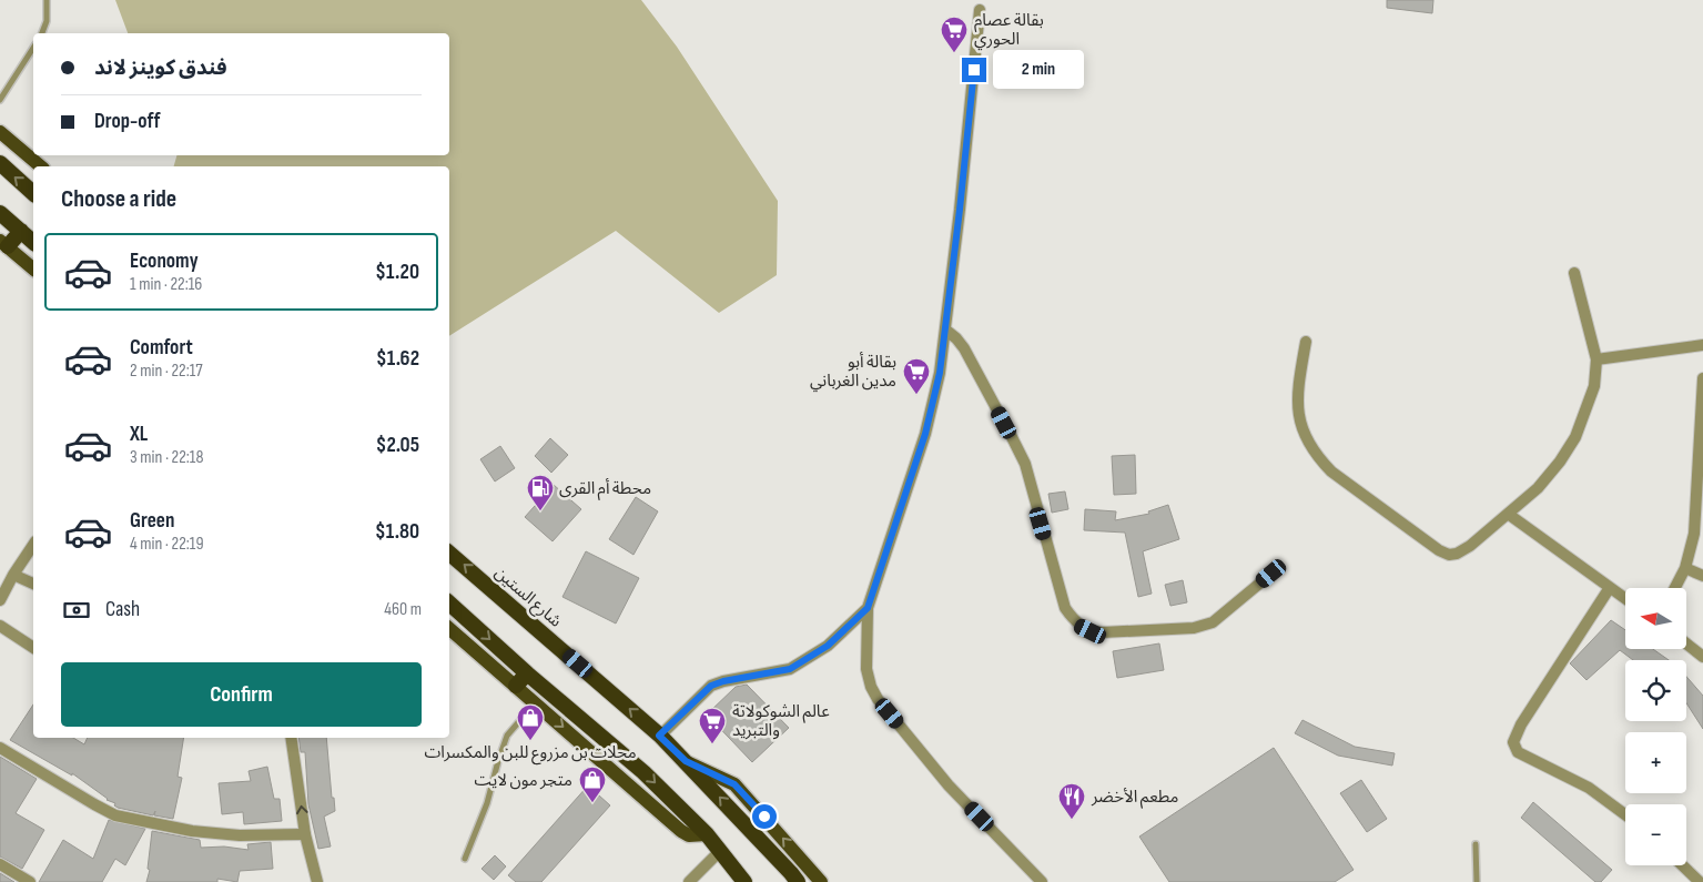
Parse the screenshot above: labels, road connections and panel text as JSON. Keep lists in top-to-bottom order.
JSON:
{
  "streets": {
    "highway": ["شارع الستين"]
  },
  "places": {
    "supermarket": ["بقالة عصام الحوري", "بقالة أبو مدين الغرباني", "عالم الشوكولاتة والتبريد"],
    "fuel station": ["محطة أم القرى"],
    "shop": ["محلات بن مزروع للبن والمكسرات", "متجر مون لايت"],
    "restaurant": ["مطعم الأخضر"]
  },
  "north": "left",
  "page": {
    "banner": ["فندق كوينز لاند", "Drop-off"],
    "bubble": "2 min",
    "heading": "Choose a ride",
    "list": [
      {
        "name": "Economy",
        "note": "1 min · 22:16",
        "value": "$1.20"
      },
      {
        "name": "Comfort",
        "note": "2 min · 22:17",
        "value": "$1.62"
      },
      {
        "name": "XL",
        "note": "3 min · 22:18",
        "value": "$2.05"
      },
      {
        "name": "Green",
        "note": "4 min · 22:19",
        "value": "$1.80"
      }
    ],
    "pay": ["Cash", "460 m"],
    "map_buttons": ["+", "−"],
    "buttons": "Confirm"
  }
}
